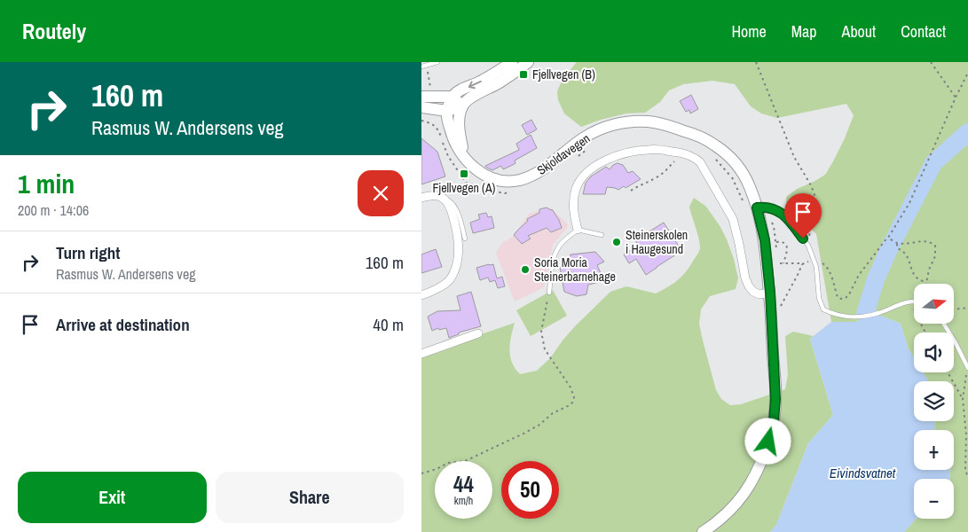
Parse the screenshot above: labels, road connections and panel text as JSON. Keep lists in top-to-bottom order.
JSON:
{
  "streets": {
    "main road": ["Skjoldavegen"]
  },
  "water": ["Eivindsvatnet"],
  "places": {
    "transit": ["Fjellvegen (B)", "Fjellvegen (A)"],
    "other": ["Steinerskolen i Haugesund", "Soria Moria Steinerbarnehage"]
  },
  "north": "right",
  "page": {
    "header": "Routely",
    "nav": [
      "Home",
      "Map",
      "About",
      "Contact"
    ],
    "turn": ["160 m", "Rasmus W. Andersens veg"],
    "heading": ["1 min", "200 m · 14:06"],
    "list": [
      {
        "name": "Turn right",
        "note": "Rasmus W. Andersens veg",
        "value": "160 m"
      },
      {
        "name": "Arrive at destination",
        "value": "40 m"
      }
    ],
    "map_buttons": ["+", "−"],
    "speed": "44 km/h",
    "limit": "50",
    "buttons": ["Exit", "Share"]
  }
}
